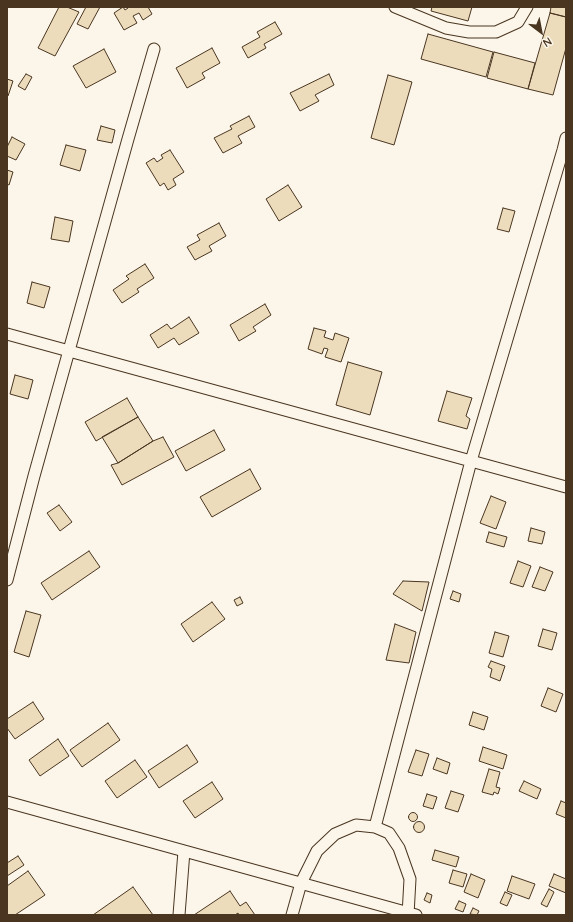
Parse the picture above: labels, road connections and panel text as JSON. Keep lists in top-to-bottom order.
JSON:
{
  "north": "bottom right"
}
